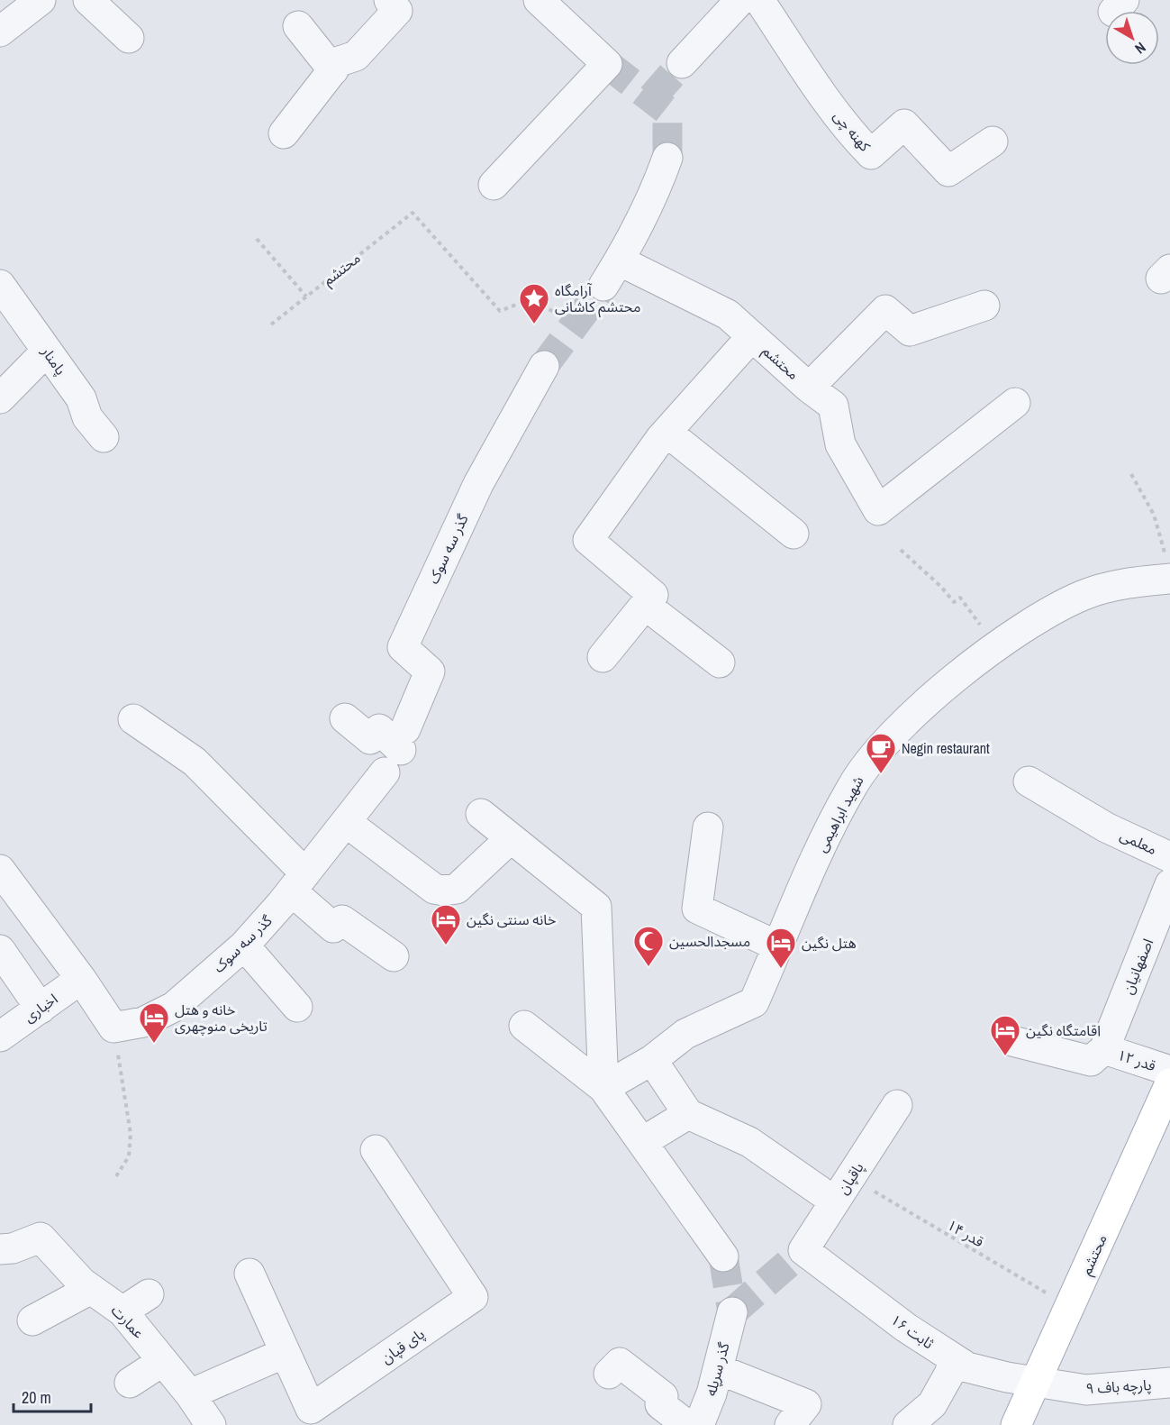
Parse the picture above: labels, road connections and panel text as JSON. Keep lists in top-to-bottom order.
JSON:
{
  "streets": {
    "main road": ["محتشم"],
    "street": [
      "کهنه چی",
      "پامنار",
      "گذر سه سوک",
      "شهید ابراهیمی",
      "معلمی",
      "اصفهانیان",
      "اخباری",
      "قدر ۱۲",
      "پاقپان",
      "عمارت",
      "ثابت ۱۶",
      "پای قپان",
      "گذر سرپله",
      "پارچه باف ۹"
    ],
    "path": ["قدر ۱۴"]
  },
  "crossings": [
    ["محتشم", "قدر ۱۴"],
    ["محتشم", "ثابت ۱۶"],
    ["محتشم", "پارچه باف ۹"],
    ["اصفهانیان", "قدر ۱۲"],
    ["پاقپان", "قدر ۱۴"],
    ["پاقپان", "ثابت ۱۶"],
    ["ثابت ۱۶", "پارچه باف ۹"]
  ],
  "places": {
    "place": ["آرامگاه محتشم کاشانی"],
    "cafe": ["Negin restaurant"],
    "hotel": [
      "خانه سنتی نگین",
      "هتل نگین",
      "خانه و هتل تاریخی منوچهری",
      "اقامتگاه نگین"
    ],
    "mosque": ["مسجدالحسین"]
  },
  "scale_bar": "20 m",
  "north": "bottom right"
}
